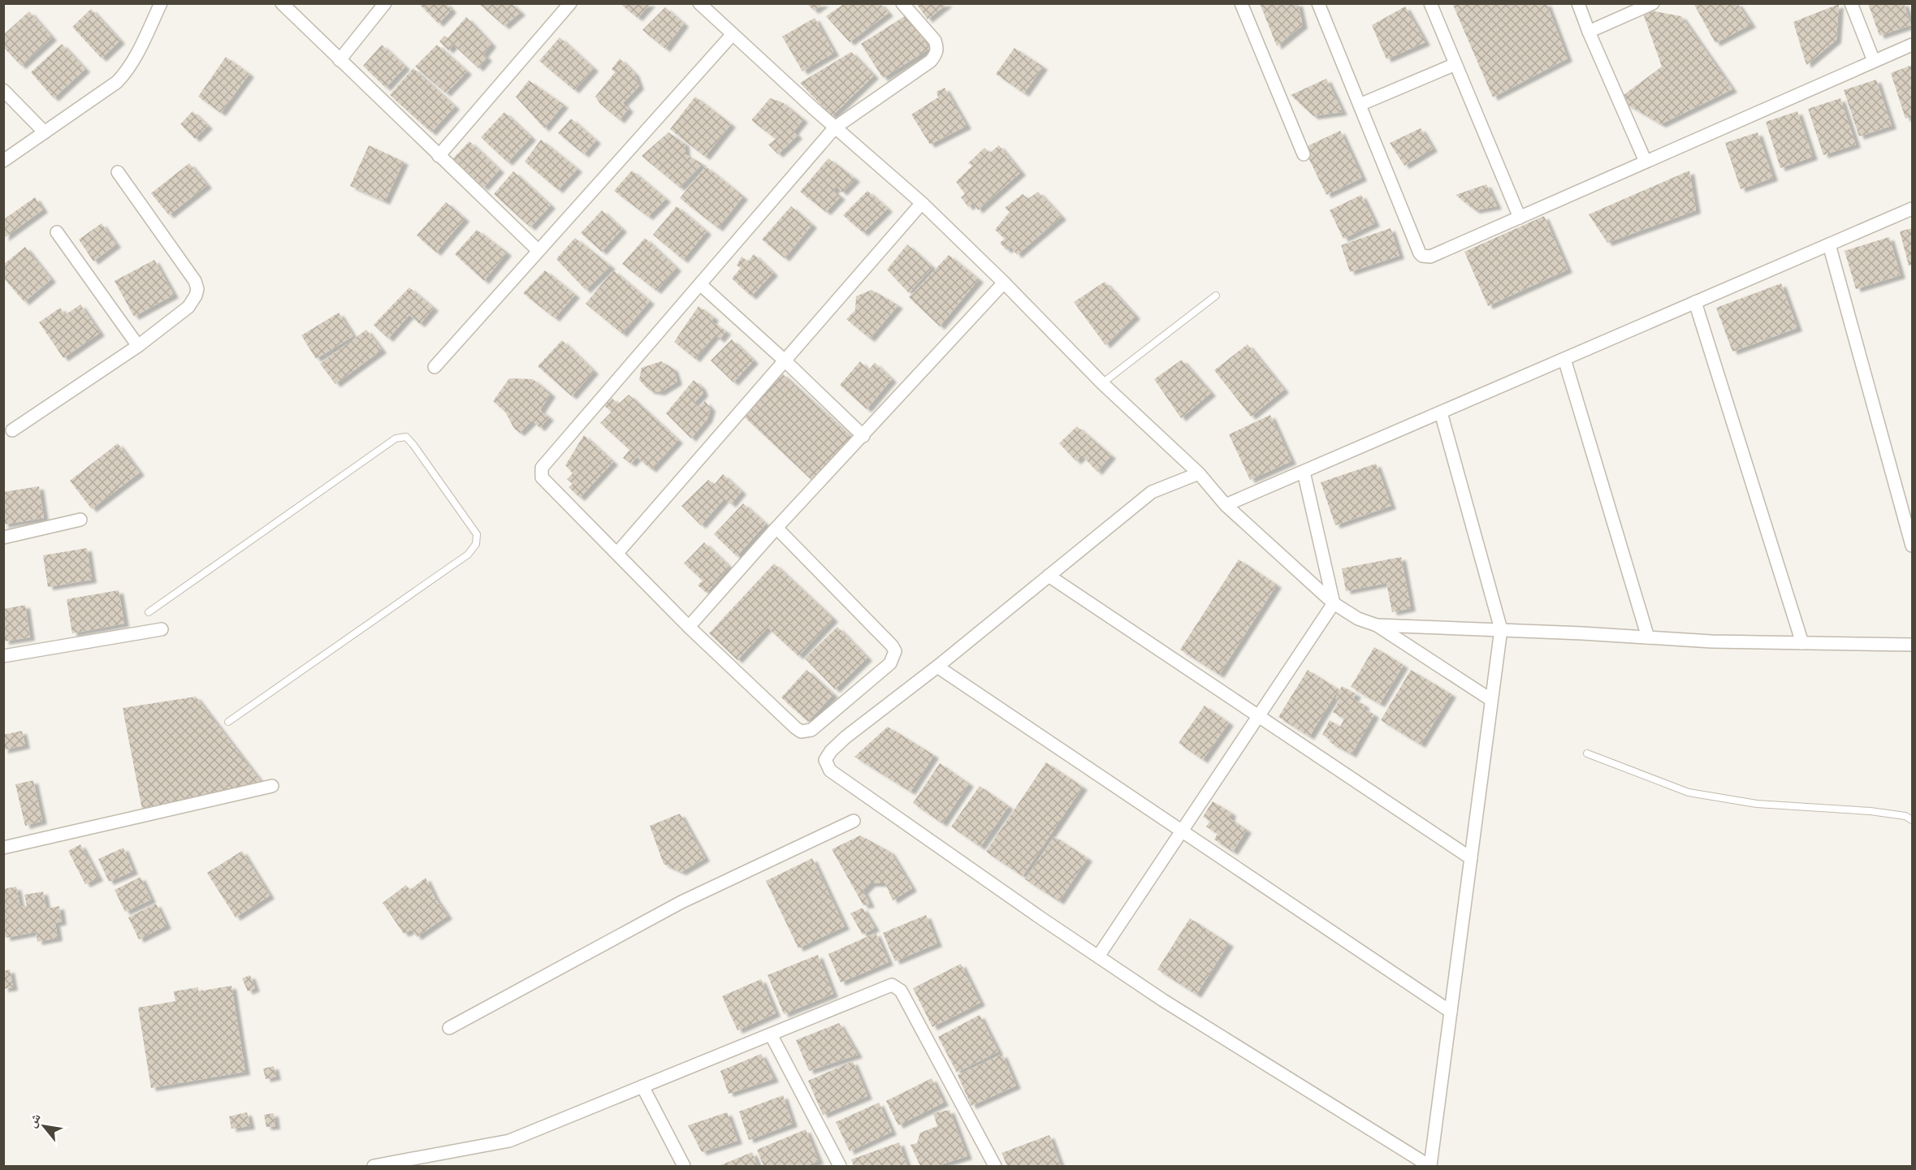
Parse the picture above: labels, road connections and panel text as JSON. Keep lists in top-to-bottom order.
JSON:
{
  "north": "top left"
}
